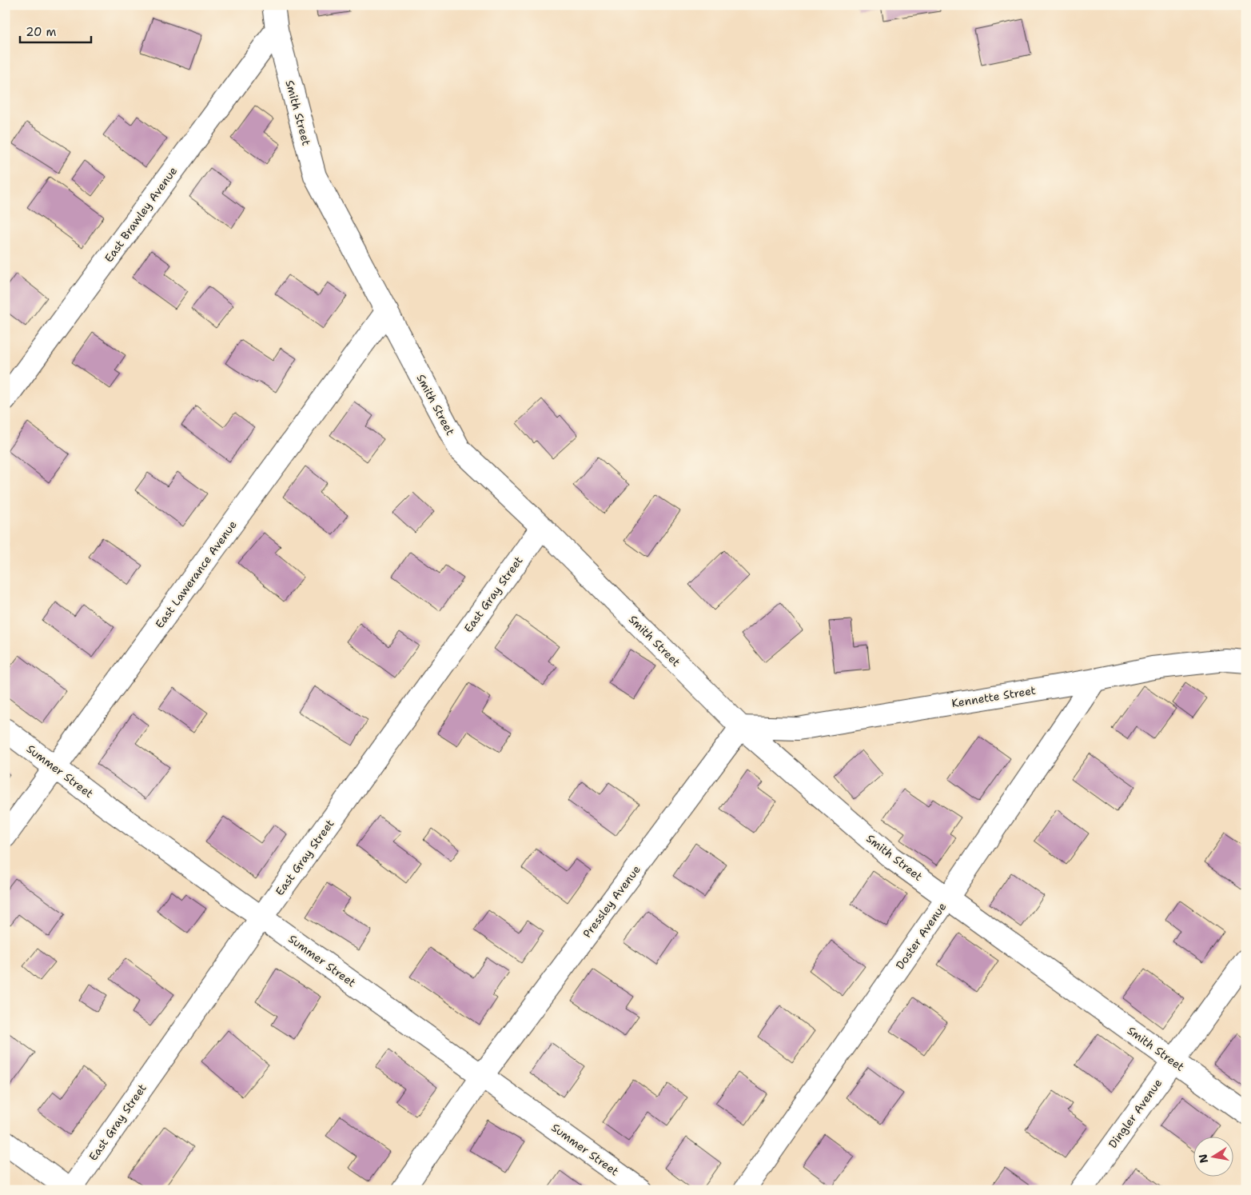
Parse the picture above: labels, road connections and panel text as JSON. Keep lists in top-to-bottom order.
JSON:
{
  "streets": {
    "street": [
      "Smith Street",
      "East Brawley Avenue",
      "East Lawerance Avenue",
      "East Gray Street",
      "Kennette Street",
      "Summer Street",
      "Pressley Avenue",
      "Doster Avenue",
      "Dingler Avenue"
    ]
  },
  "crossings": [
    ["Smith Street", "East Brawley Avenue"],
    ["Smith Street", "East Lawerance Avenue"],
    ["Smith Street", "East Gray Street"],
    ["Smith Street", "Kennette Street"],
    ["Smith Street", "Pressley Avenue"],
    ["Smith Street", "Doster Avenue"],
    ["Smith Street", "Dingler Avenue"],
    ["East Lawerance Avenue", "Summer Street"],
    ["East Gray Street", "Summer Street"],
    ["Kennette Street", "Pressley Avenue"],
    ["Kennette Street", "Doster Avenue"],
    ["Summer Street", "Pressley Avenue"]
  ],
  "scale_bar": "20 m",
  "north": "left"
}
